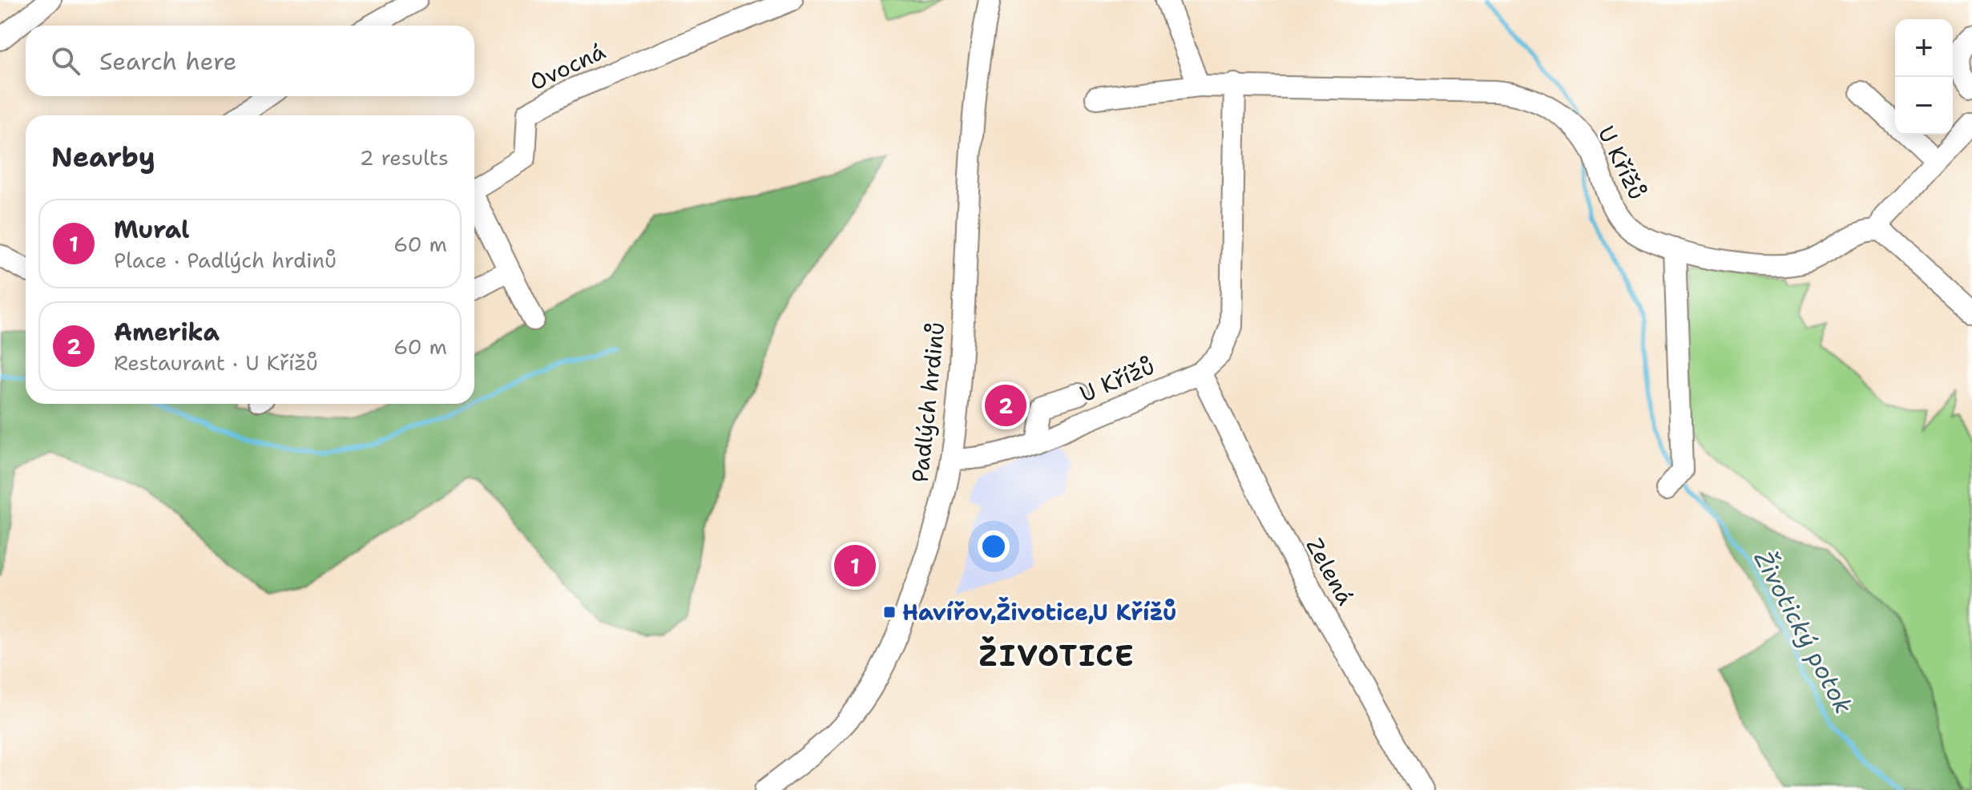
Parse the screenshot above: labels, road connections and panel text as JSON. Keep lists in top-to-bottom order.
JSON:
{
  "streets": {
    "street": [
      "Ovocná",
      "U Křížů",
      "Padlých hrdinů",
      "Zelená"
    ]
  },
  "crossings": [
    ["U Křížů", "Padlých hrdinů"],
    ["U Křížů", "Zelená"]
  ],
  "districts": ["ŽIVOTICE"],
  "water": ["Životický potok"],
  "places": {
    "transit": ["Havířov,Životice,U Křížů"]
  },
  "page": {
    "map_buttons": ["+", "−"],
    "search": "Search here",
    "heading": ["Nearby", "2 results"],
    "list": [
      {
        "mark": "1",
        "name": "Mural",
        "note": "Place · Padlých hrdinů",
        "value": "60 m"
      },
      {
        "mark": "2",
        "name": "Amerika",
        "note": "Restaurant · U Křížů",
        "value": "60 m"
      }
    ],
    "pins": ["2", "1"]
  }
}
